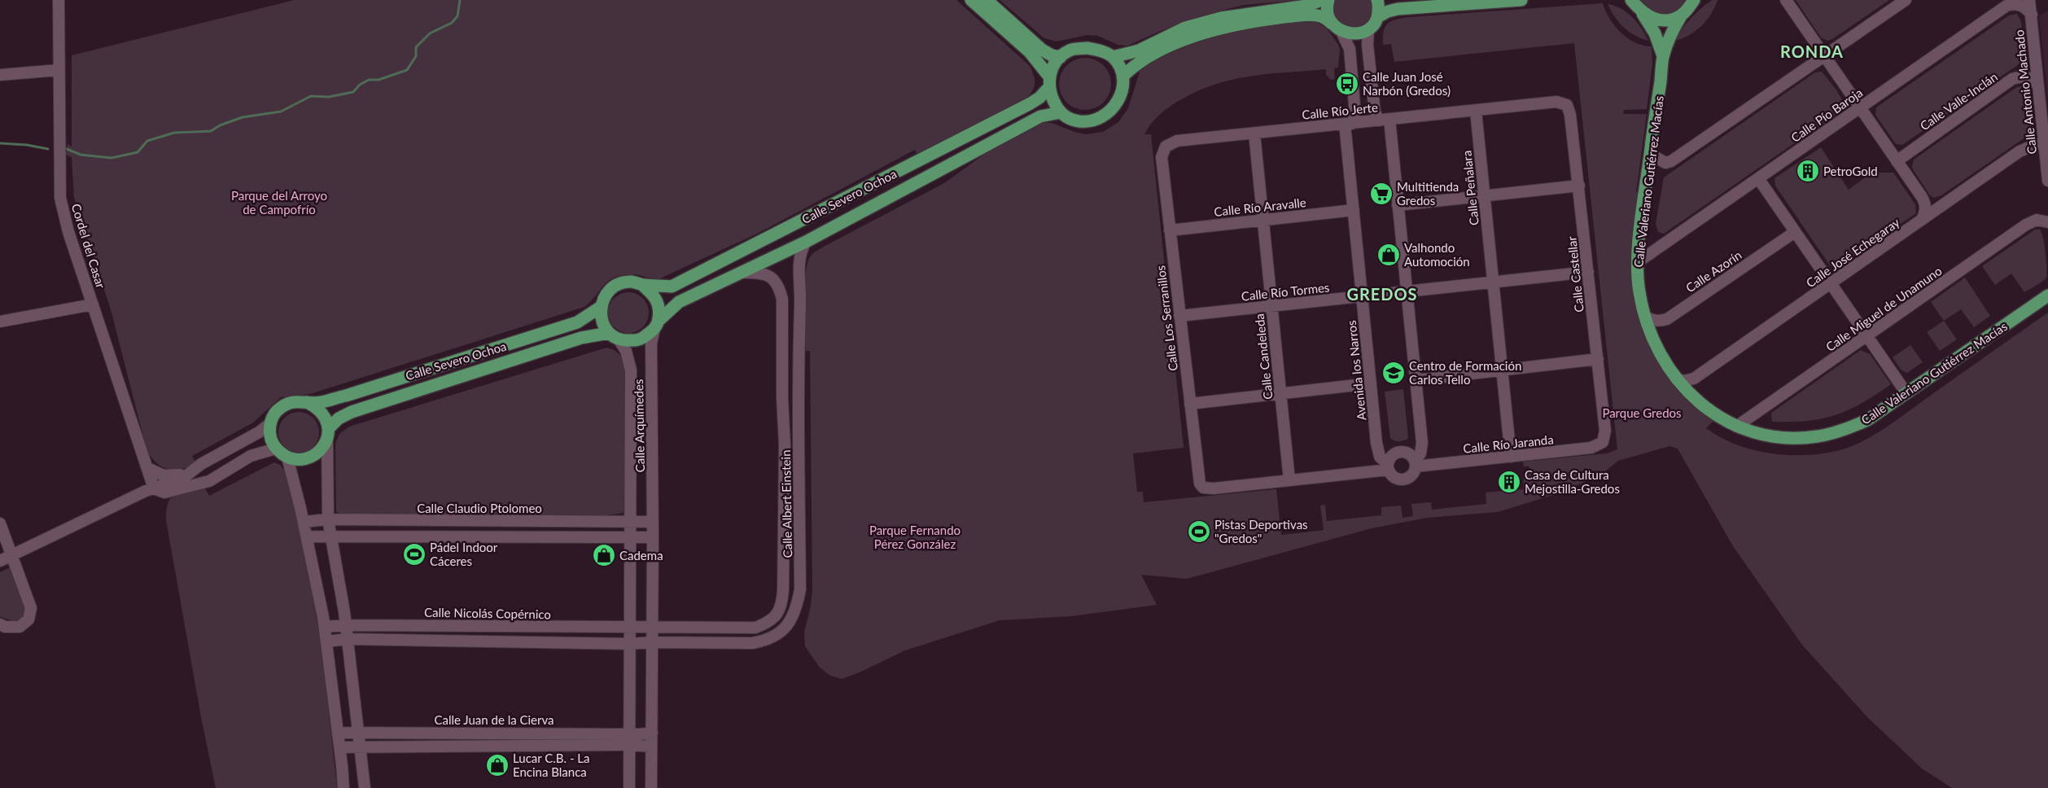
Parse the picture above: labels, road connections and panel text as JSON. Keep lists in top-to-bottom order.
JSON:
{
  "streets": {
    "main road": ["Calle Valeriano Gutiérrez Macías", "Calle Severo Ochoa"],
    "street": [
      "Calle Antonio Machado",
      "Calle Valle-Inclán",
      "Calle Río Jerte",
      "Calle Pío Baroja",
      "Calle Peñalara",
      "Calle Río Aravalle",
      "Cordel del Casar",
      "Calle José Echegaray",
      "Calle Azorín",
      "Calle Castellar",
      "Calle Río Tormes",
      "Calle Miguel de Unamuno",
      "Calle Los Serranillos",
      "Calle Candeleda",
      "Avenida los Narros",
      "Calle Arquímedes",
      "Calle Río Jaranda",
      "Calle Albert Einstein",
      "Calle Claudio Ptolomeo",
      "Calle Nicolás Copérnico",
      "Calle Juan de la Cierva"
    ]
  },
  "crossings": [
    ["Calle Antonio Machado", "Calle Valle-Inclán"],
    ["Calle Antonio Machado", "Calle Pío Baroja"],
    ["Calle Antonio Machado", "Calle José Echegaray"],
    ["Calle Río Jerte", "Calle Peñalara"],
    ["Calle Río Jerte", "Calle Castellar"],
    ["Calle Río Jerte", "Calle Los Serranillos"],
    ["Calle Río Jerte", "Calle Candeleda"],
    ["Calle Río Jerte", "Avenida los Narros"],
    ["Calle Pío Baroja", "Calle Valeriano Gutiérrez Macías"],
    ["Calle Valeriano Gutiérrez Macías", "Calle José Echegaray"],
    ["Calle Valeriano Gutiérrez Macías", "Calle Azorín"],
    ["Calle Valeriano Gutiérrez Macías", "Calle Miguel de Unamuno"],
    ["Calle Peñalara", "Calle Río Tormes"],
    ["Calle Peñalara", "Calle Río Jaranda"],
    ["Calle Severo Ochoa", "Calle Arquímedes"],
    ["Calle Severo Ochoa", "Calle Albert Einstein"],
    ["Calle Río Aravalle", "Calle Los Serranillos"],
    ["Calle Río Aravalle", "Calle Candeleda"],
    ["Calle Río Aravalle", "Avenida los Narros"],
    ["Calle Castellar", "Calle Río Tormes"],
    ["Calle Castellar", "Calle Río Jaranda"],
    ["Calle Río Tormes", "Calle Los Serranillos"],
    ["Calle Río Tormes", "Calle Candeleda"],
    ["Calle Río Tormes", "Avenida los Narros"],
    ["Calle Los Serranillos", "Calle Candeleda"],
    ["Avenida los Narros", "Calle Río Jaranda"],
    ["Calle Arquímedes", "Calle Albert Einstein"],
    ["Calle Arquímedes", "Calle Claudio Ptolomeo"],
    ["Calle Arquímedes", "Calle Nicolás Copérnico"],
    ["Calle Arquímedes", "Calle Juan de la Cierva"]
  ],
  "districts": ["RONDA", "GREDOS"],
  "parks": ["Parque del Arroyo de Campofrío", "Parque Gredos", "Parque Fernando Pérez González"],
  "places": {
    "bus stop": ["Calle Juan José Narbón (Gredos)"],
    "building": ["PetroGold", "Casa de Cultura Mejostilla-Gredos"],
    "supermarket": ["Multitienda Gredos"],
    "shop": ["Valhondo Automoción", "Cadema", "Lucar C.B. - La Encina Blanca"],
    "school or university": ["Centro de Formación Carlos Tello"],
    "sports": ["Pistas Deportivas \"Gredos\"", "Pádel Indoor Cáceres"]
  }
}
